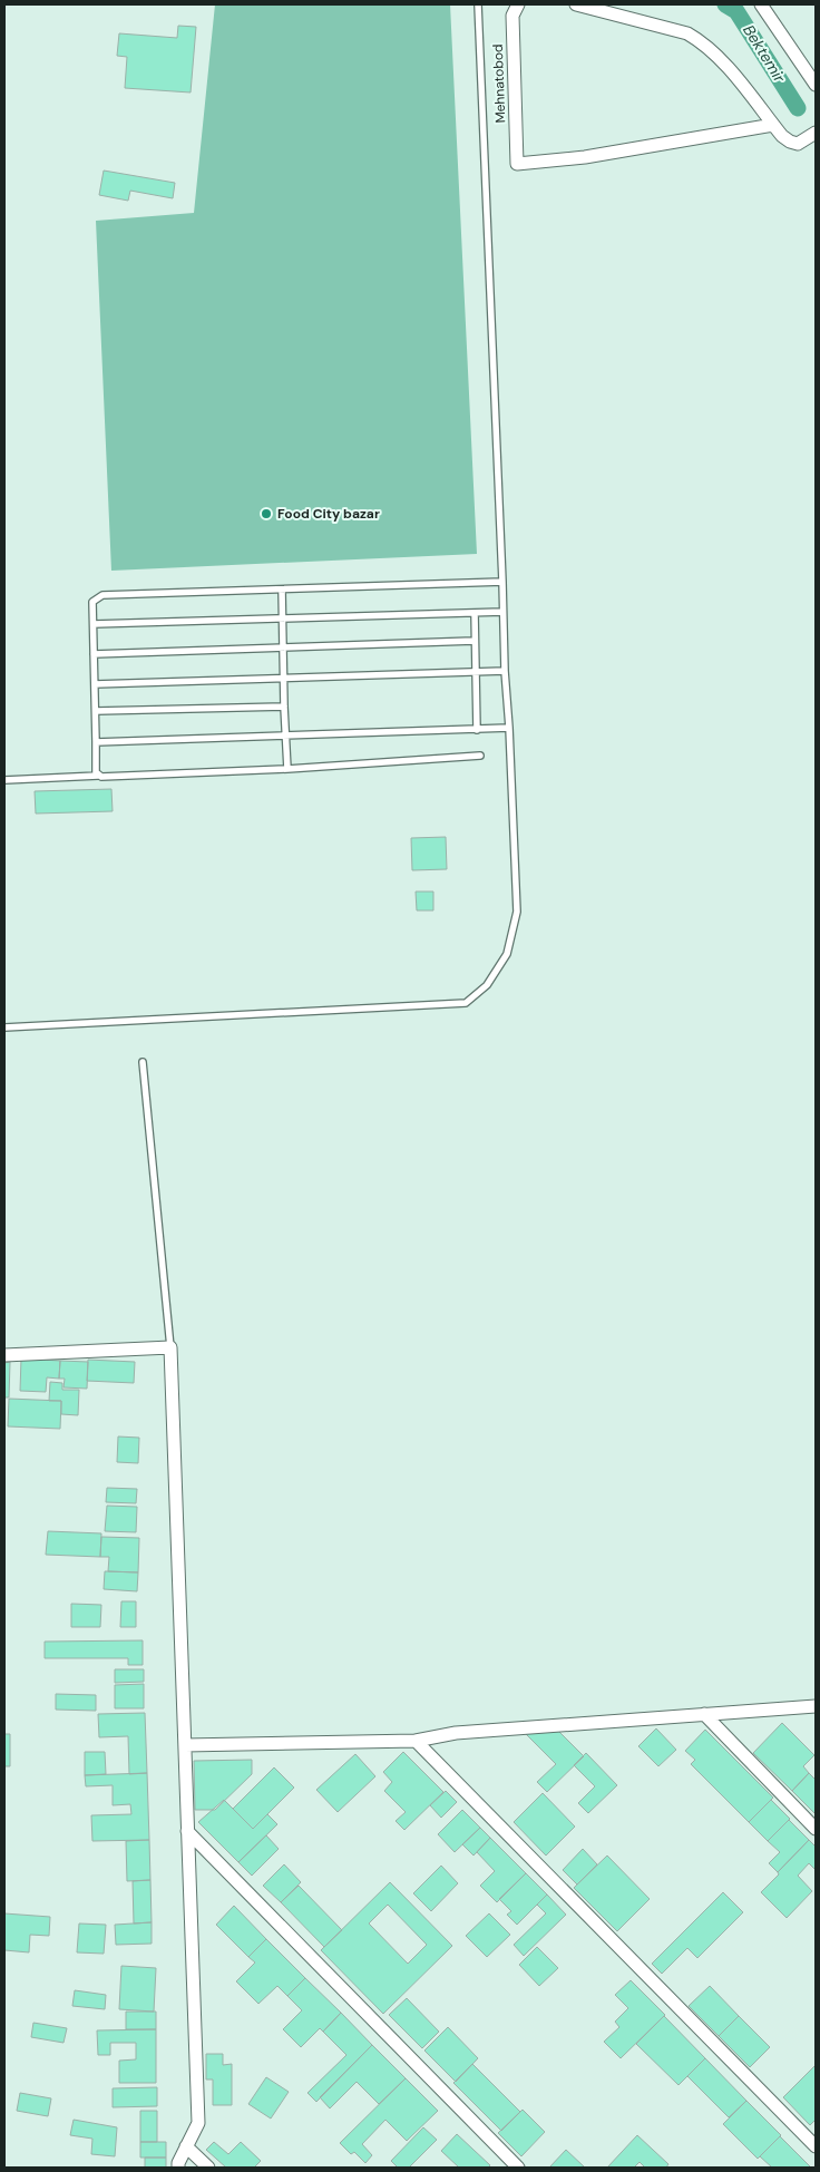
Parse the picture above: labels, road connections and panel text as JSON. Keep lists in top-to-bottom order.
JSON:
{
  "streets": {
    "street": ["Mehnatobod"]
  },
  "water": ["Bektemir"],
  "places": ["Food City bazar"]
}
